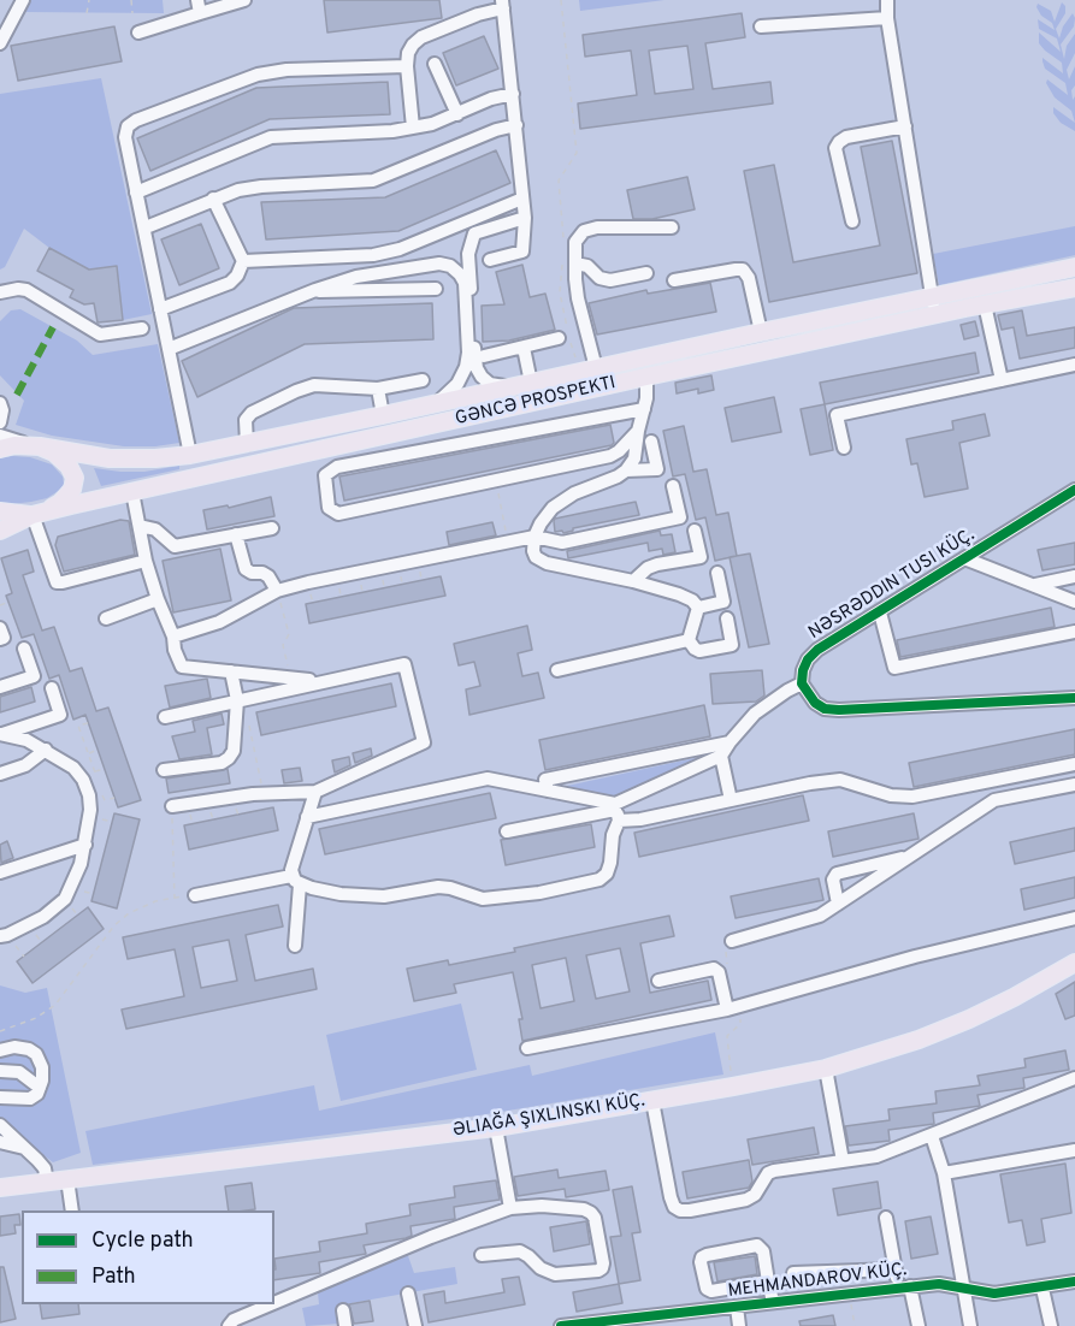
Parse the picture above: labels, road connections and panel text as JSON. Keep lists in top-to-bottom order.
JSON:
{
  "streets": {
    "main road": ["GƏNCƏ PROSPEKTI"],
    "street": ["NƏSRƏDDIN TUSI KÜÇ.", "MEHMANDAROV KÜÇ."]
  },
  "legend": ["Cycle path", "Path"]
}
